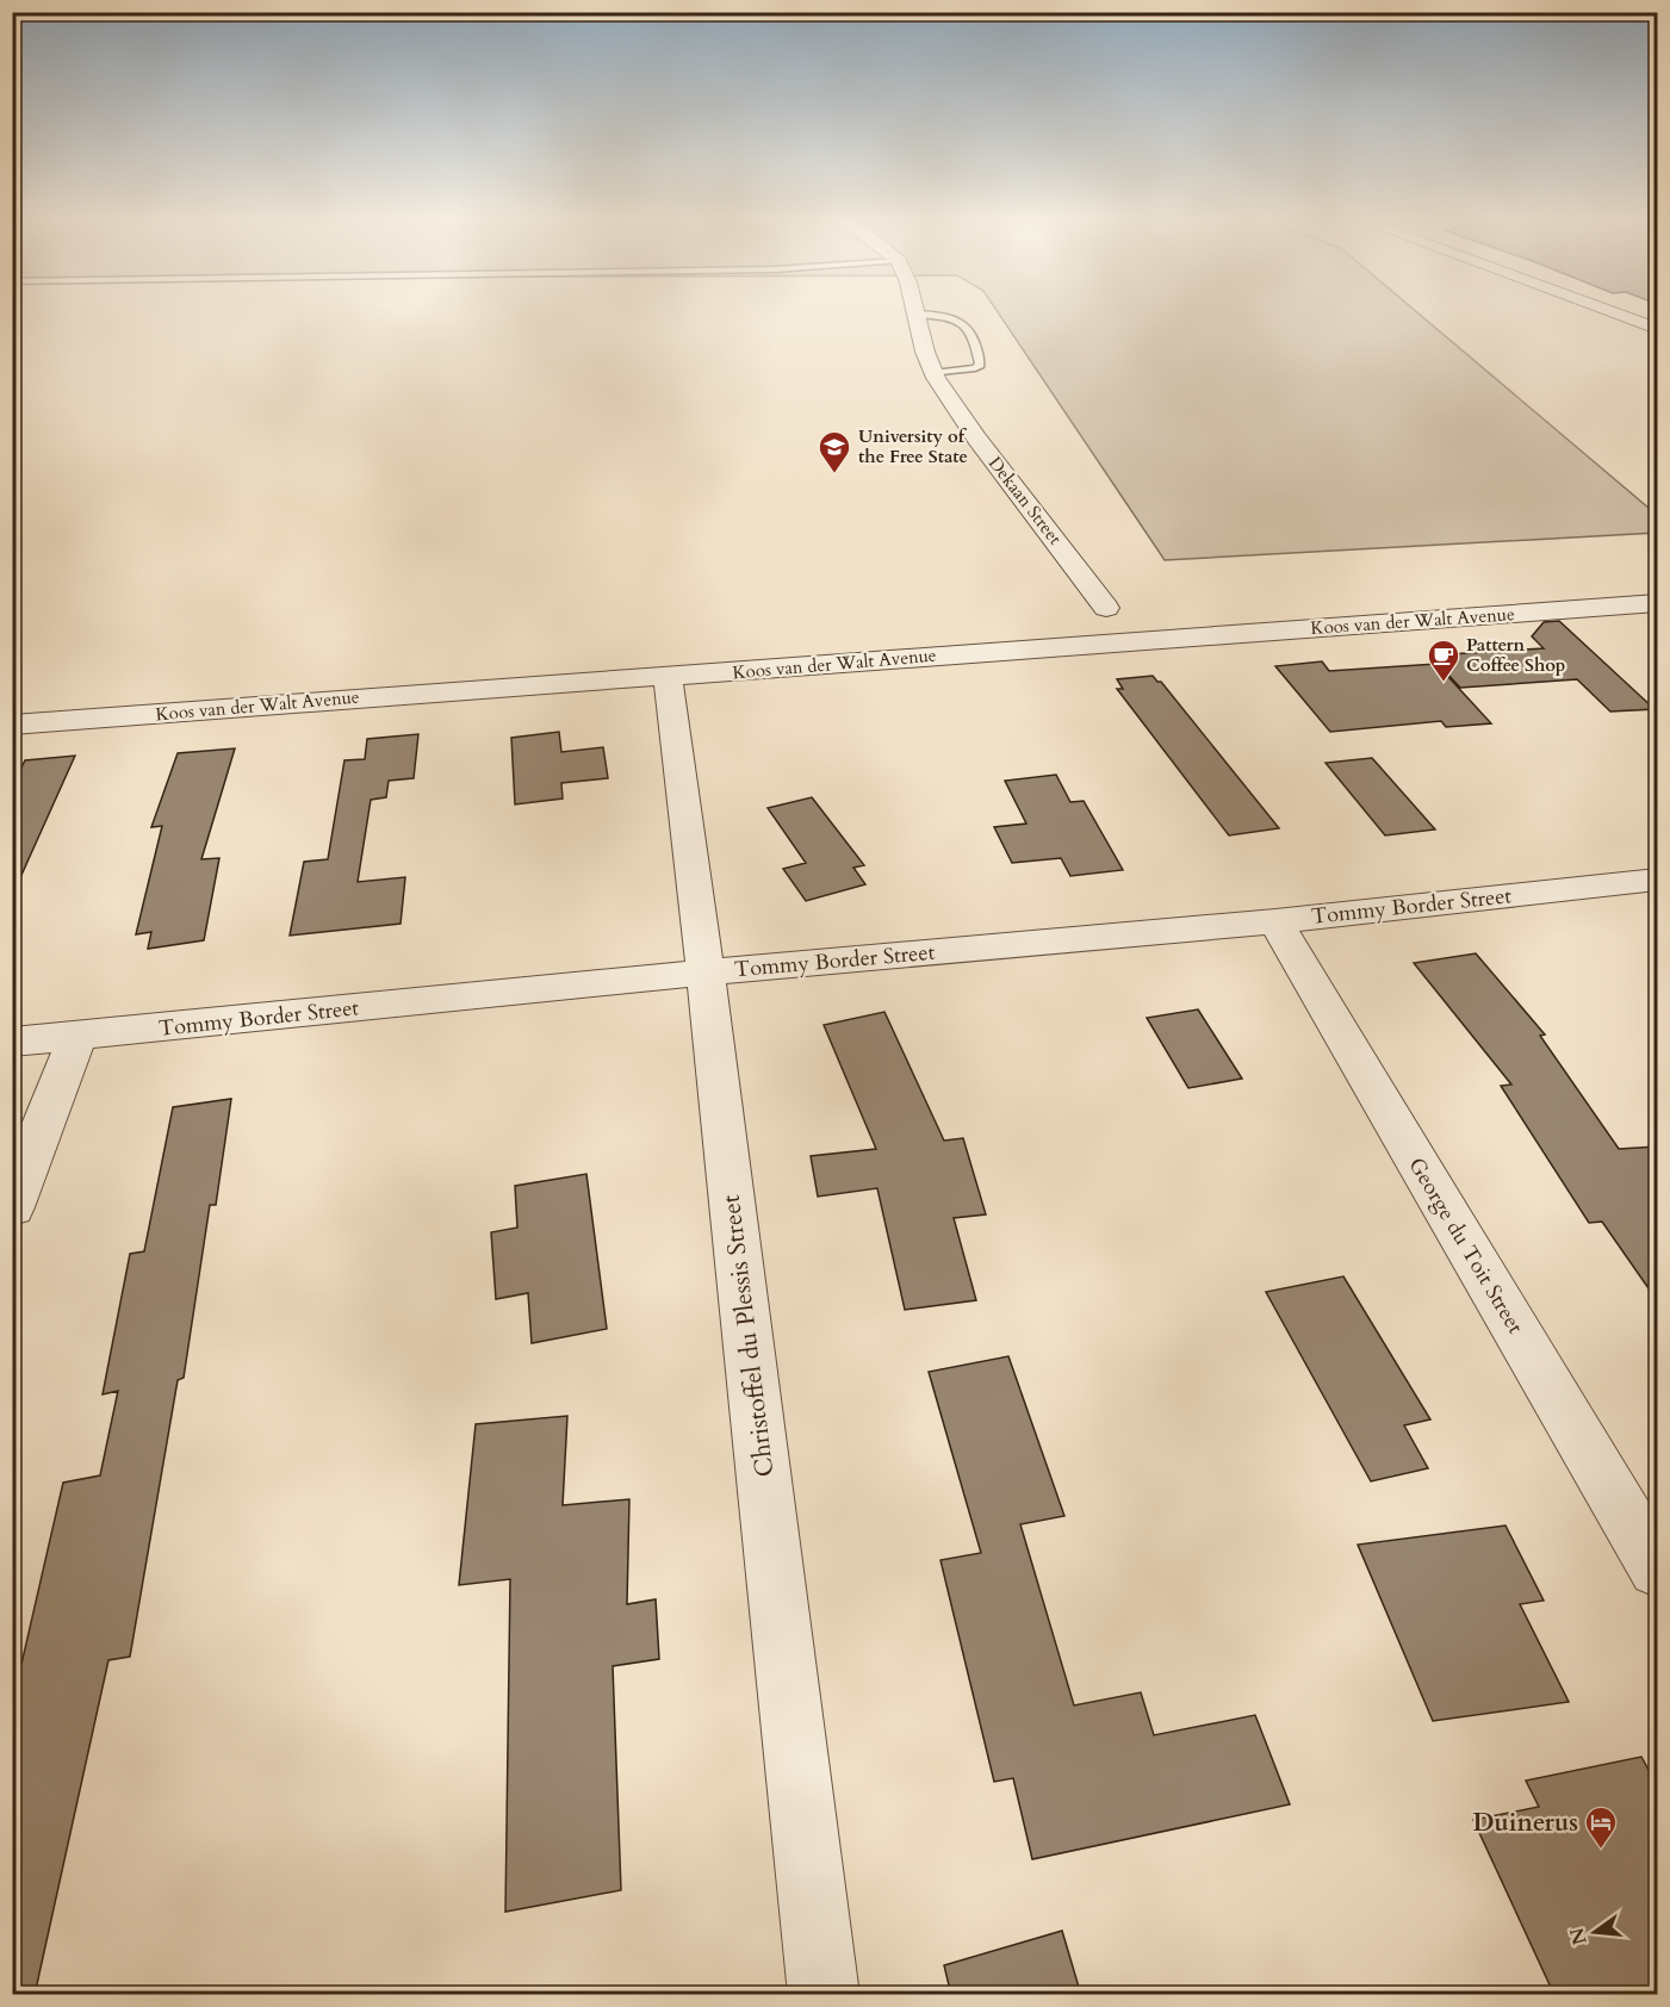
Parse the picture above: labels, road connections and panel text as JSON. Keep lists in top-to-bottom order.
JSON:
{
  "streets": {
    "street": [
      "Dekaan Street",
      "Koos van der Walt Avenue",
      "Tommy Border Street",
      "George du Toit Street",
      "Christoffel du Plessis Street"
    ]
  },
  "crossings": [
    ["Koos van der Walt Avenue", "Christoffel du Plessis Street"],
    ["Tommy Border Street", "George du Toit Street"],
    ["Tommy Border Street", "Christoffel du Plessis Street"]
  ],
  "places": {
    "school or university": ["University of the Free State"],
    "cafe": ["Pattern Coffee Shop"],
    "hotel": ["Duinerus"]
  },
  "north": "left"
}
